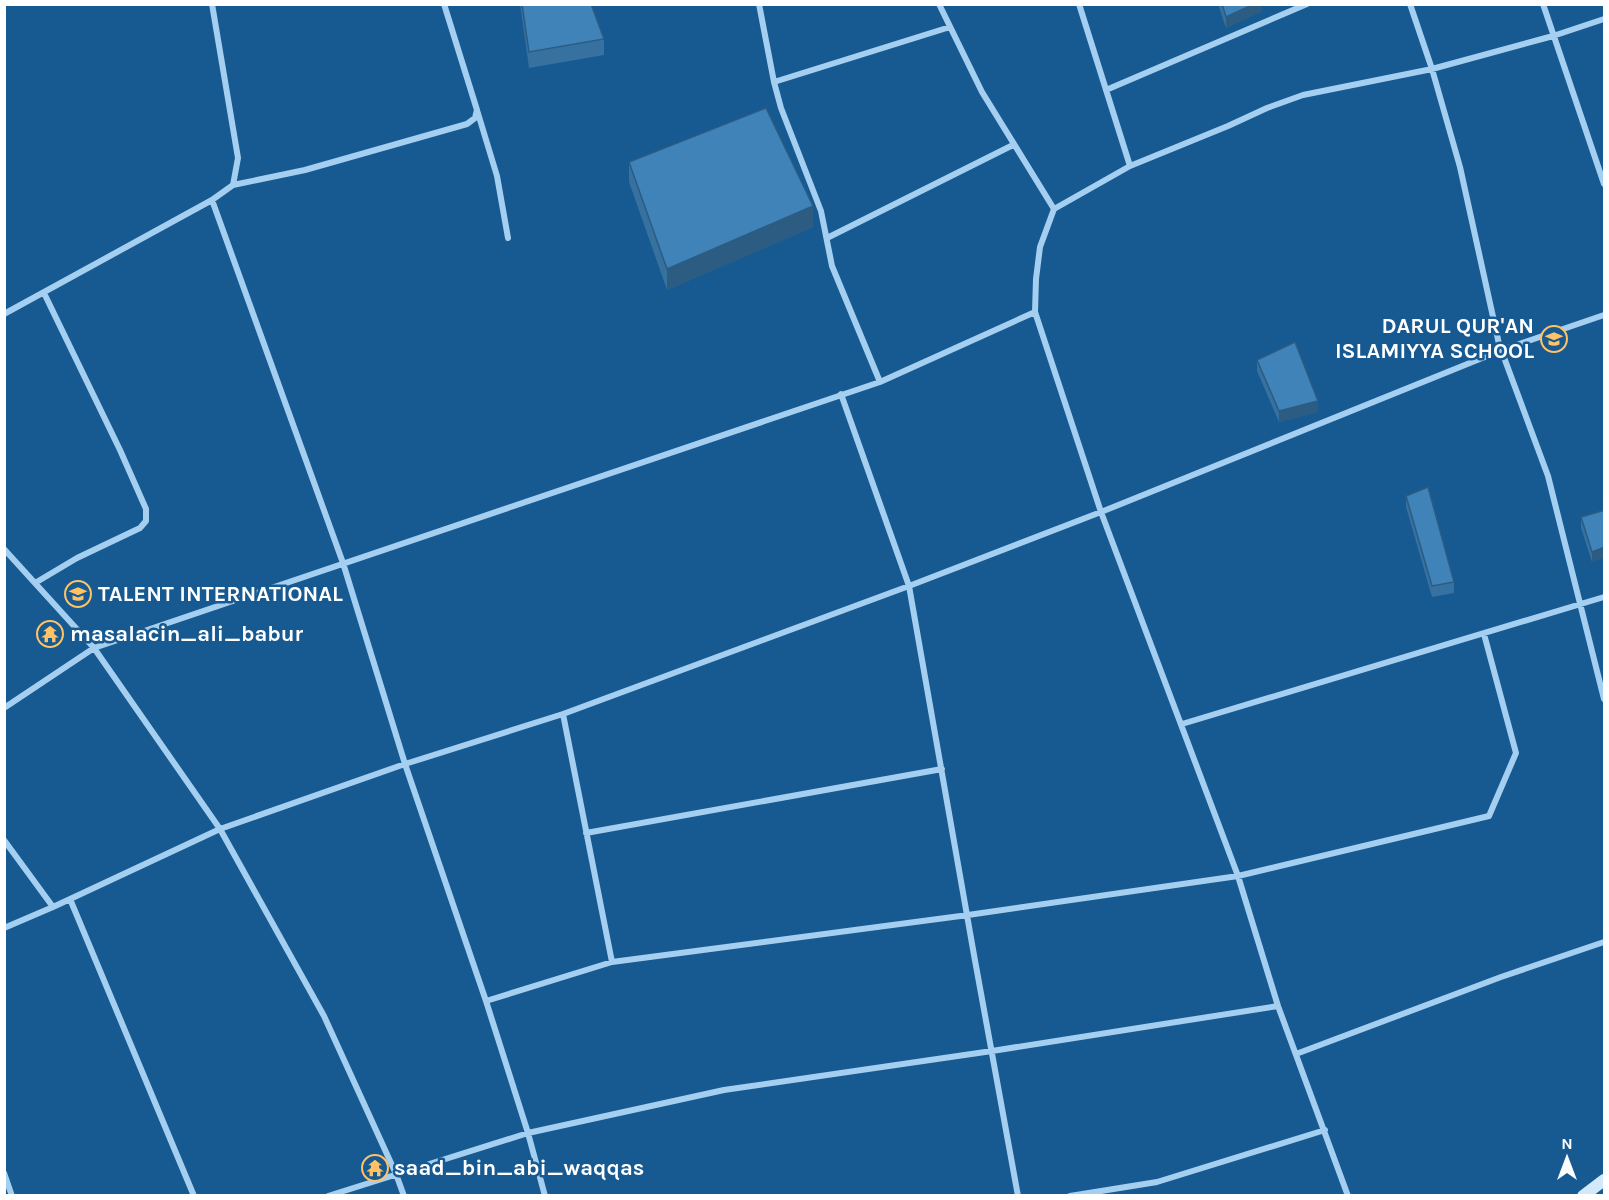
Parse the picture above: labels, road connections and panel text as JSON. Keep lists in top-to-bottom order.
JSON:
{
  "places": {
    "school or university": ["DARUL QUR'AN ISLAMIYYA SCHOOL", "TALENT INTERNATIONAL"],
    "temple": ["masalacin_ali_babur", "saad_bin_abi_waqqas"]
  },
  "north": "top"
}
